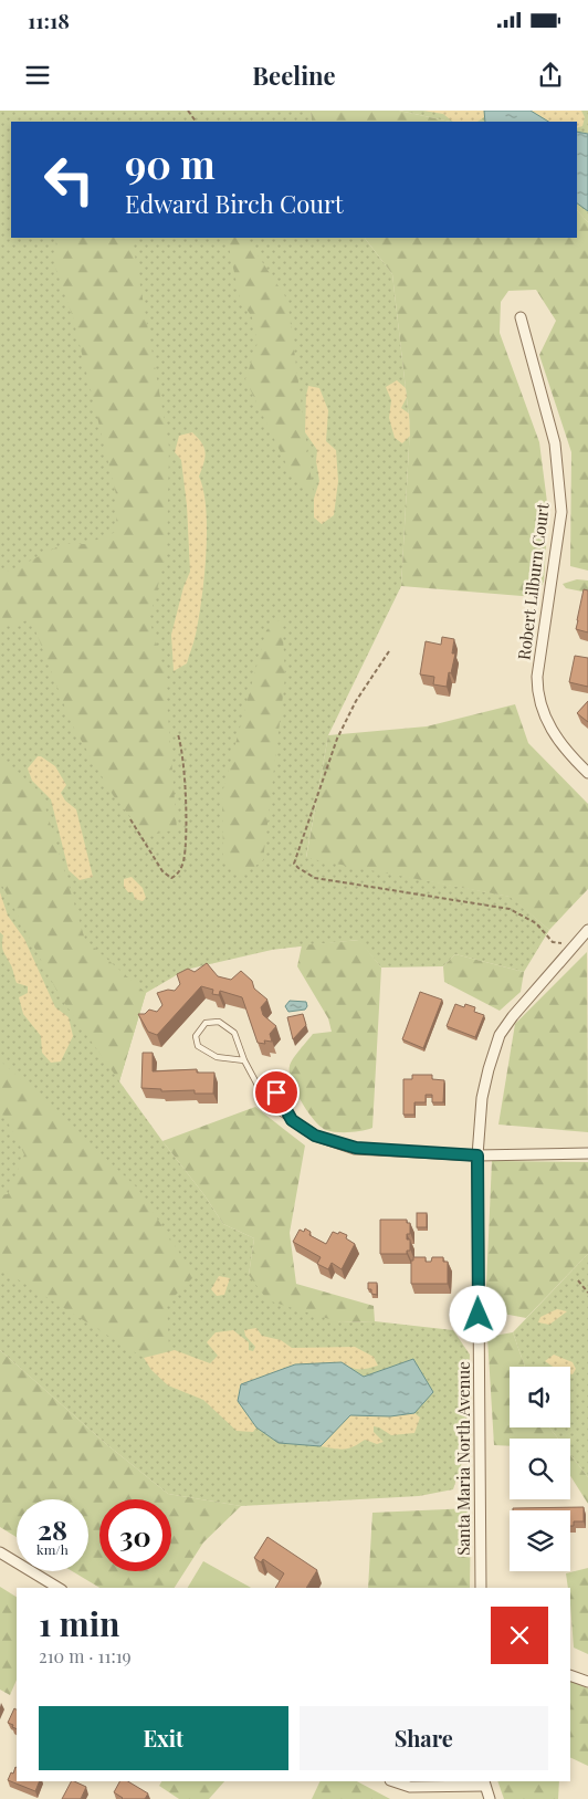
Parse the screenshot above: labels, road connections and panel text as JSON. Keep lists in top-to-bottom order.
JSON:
{
  "streets": {
    "street": ["Robert Lilburn Court", "Santa Maria North Avenue"]
  },
  "page": {
    "status": "11:18",
    "header": "Beeline",
    "turn": ["90 m", "Edward Birch Court"],
    "speed": "28 km/h",
    "limit": "30",
    "heading": ["1 min", "210 m · 11:19"],
    "buttons": ["Exit", "Share"]
  }
}
